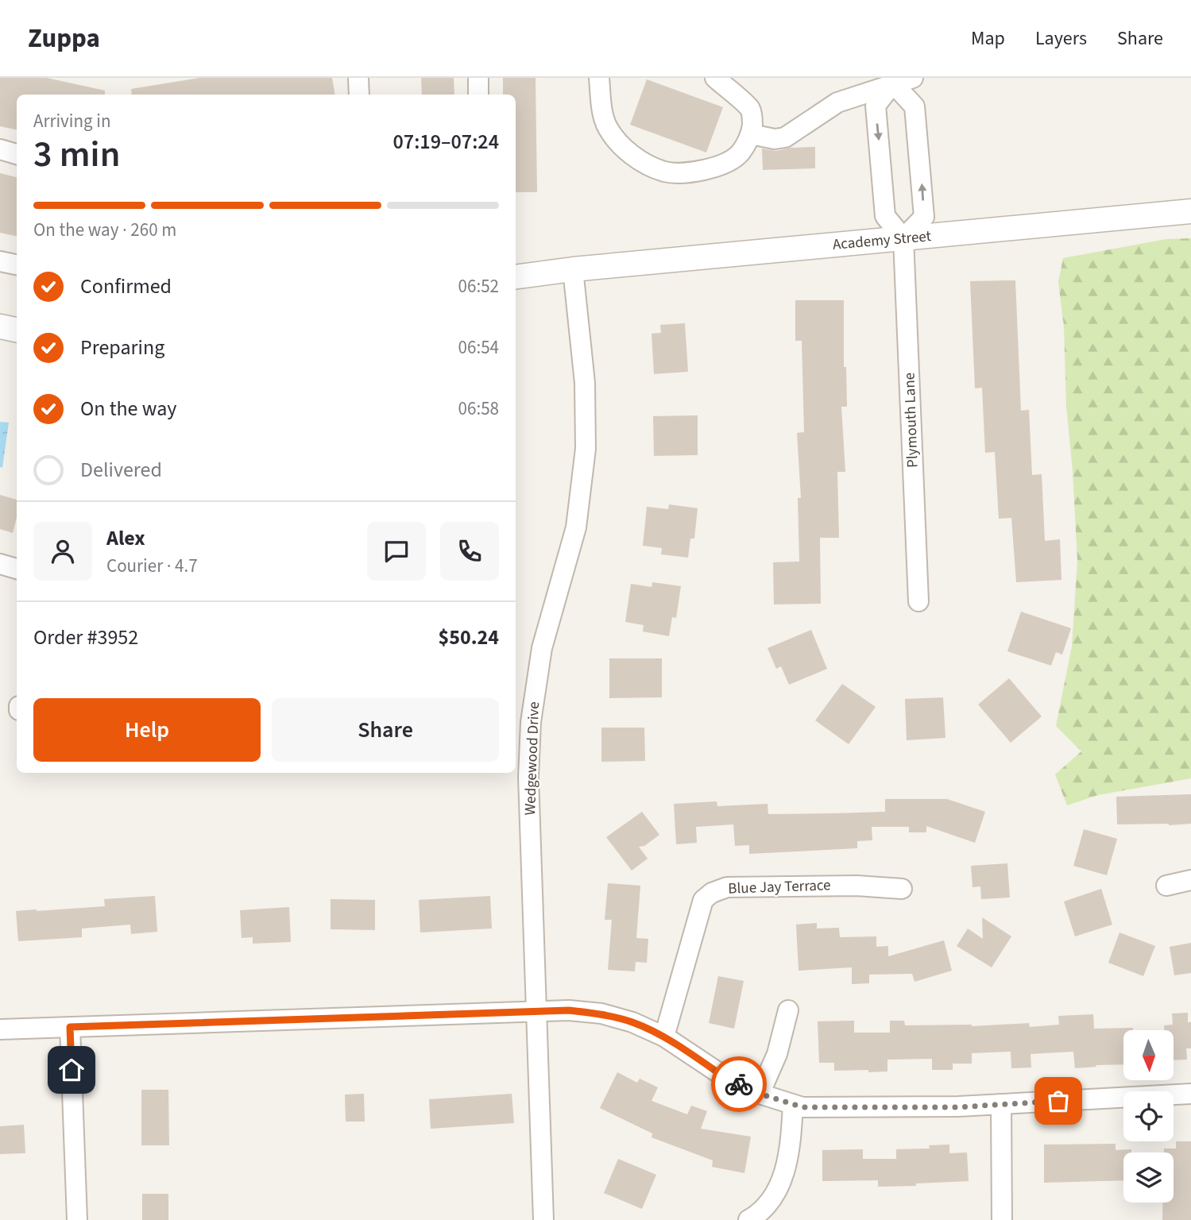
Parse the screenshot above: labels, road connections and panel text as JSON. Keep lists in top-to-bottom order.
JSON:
{
  "streets": {
    "street": [
      "Academy Street",
      "Plymouth Lane",
      "Wedgewood Drive",
      "Blue Jay Terrace"
    ]
  },
  "crossings": [
    ["Academy Street", "Plymouth Lane"],
    ["Academy Street", "Wedgewood Drive"]
  ],
  "north": "bottom",
  "page": {
    "header": "Zuppa",
    "nav": ["Map", "Layers", "Share"],
    "heading": ["3 min", "Arriving in", "07:19–07:24"],
    "panel": [
      "Alex",
      "Courier · 4.7",
      "Order #3952",
      "$50.24"
    ],
    "bar": "On the way · 260 m",
    "list": [
      ["Confirmed", "06:52"],
      ["Preparing", "06:54"],
      ["On the way", "06:58"],
      "Delivered"
    ],
    "buttons": ["Help", "Share"]
  }
}
